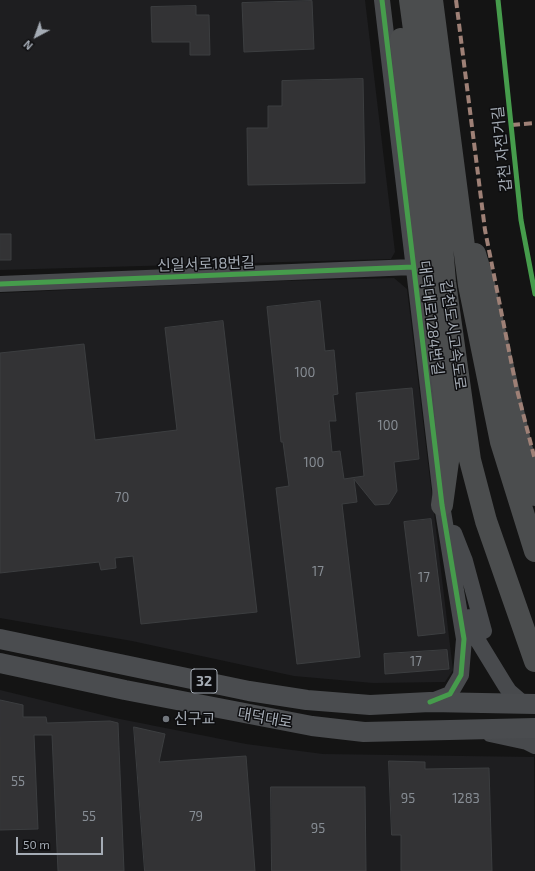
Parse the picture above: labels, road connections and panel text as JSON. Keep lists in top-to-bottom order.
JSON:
{
  "streets": {
    "highway": ["갑천도시고속도로"],
    "main road": ["32", "대덕대로"],
    "street": ["신일서로18번길", "대덕대로1284번길"],
    "cycle path": ["갑천 자전거길"]
  },
  "crossings": [
    ["신일서로18번길", "대덕대로1284번길"],
    ["대덕대로1284번길", "대덕대로"]
  ],
  "places": ["신구교"],
  "house_numbers": [
    "100",
    "100",
    "100",
    "70",
    "17",
    "17",
    "17",
    "55",
    "95",
    "1283",
    "55",
    "79",
    "95"
  ],
  "scale_bar": "50 m",
  "north": "bottom left"
}
